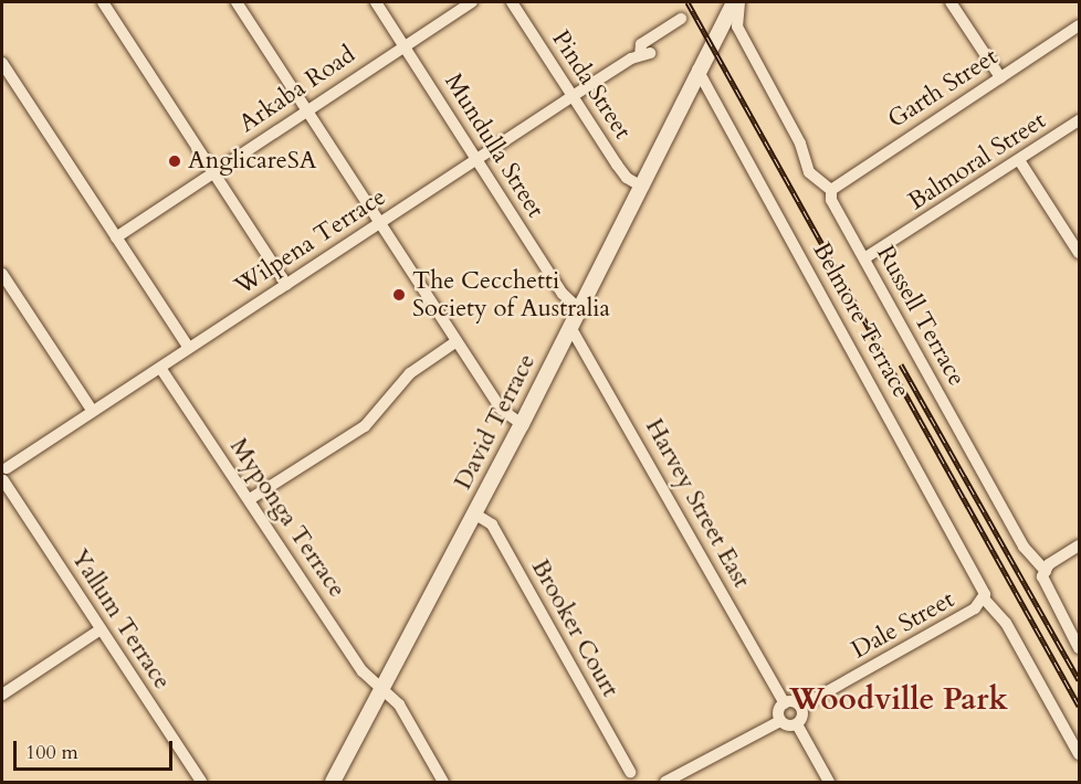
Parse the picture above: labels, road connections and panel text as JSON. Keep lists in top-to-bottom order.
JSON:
{
  "streets": {
    "main road": ["David Terrace"],
    "street": [
      "Pinda Street",
      "Garth Street",
      "Arkaba Road",
      "Mundulla Street",
      "Balmoral Street",
      "Wilpena Terrace",
      "Russell Terrace",
      "Belmore Terrace",
      "Harvey Street East",
      "Myponga Terrace",
      "Yallum Terrace",
      "Dale Street",
      "Brooker Court"
    ]
  },
  "crossings": [
    ["Pinda Street", "Wilpena Terrace"],
    ["Pinda Street", "David Terrace"],
    ["Garth Street", "Russell Terrace"],
    ["Arkaba Road", "Mundulla Street"],
    ["Mundulla Street", "Wilpena Terrace"],
    ["Mundulla Street", "David Terrace"],
    ["Balmoral Street", "Russell Terrace"],
    ["Wilpena Terrace", "Myponga Terrace"],
    ["Wilpena Terrace", "Yallum Terrace"],
    ["Belmore Terrace", "David Terrace"],
    ["Belmore Terrace", "Dale Street"],
    ["David Terrace", "Harvey Street East"],
    ["David Terrace", "Myponga Terrace"],
    ["David Terrace", "Brooker Court"],
    ["Harvey Street East", "Dale Street"]
  ],
  "districts": ["Woodville Park"],
  "places": ["AnglicareSA", "The Cecchetti Society of Australia"],
  "scale_bar": "100 m"
}
